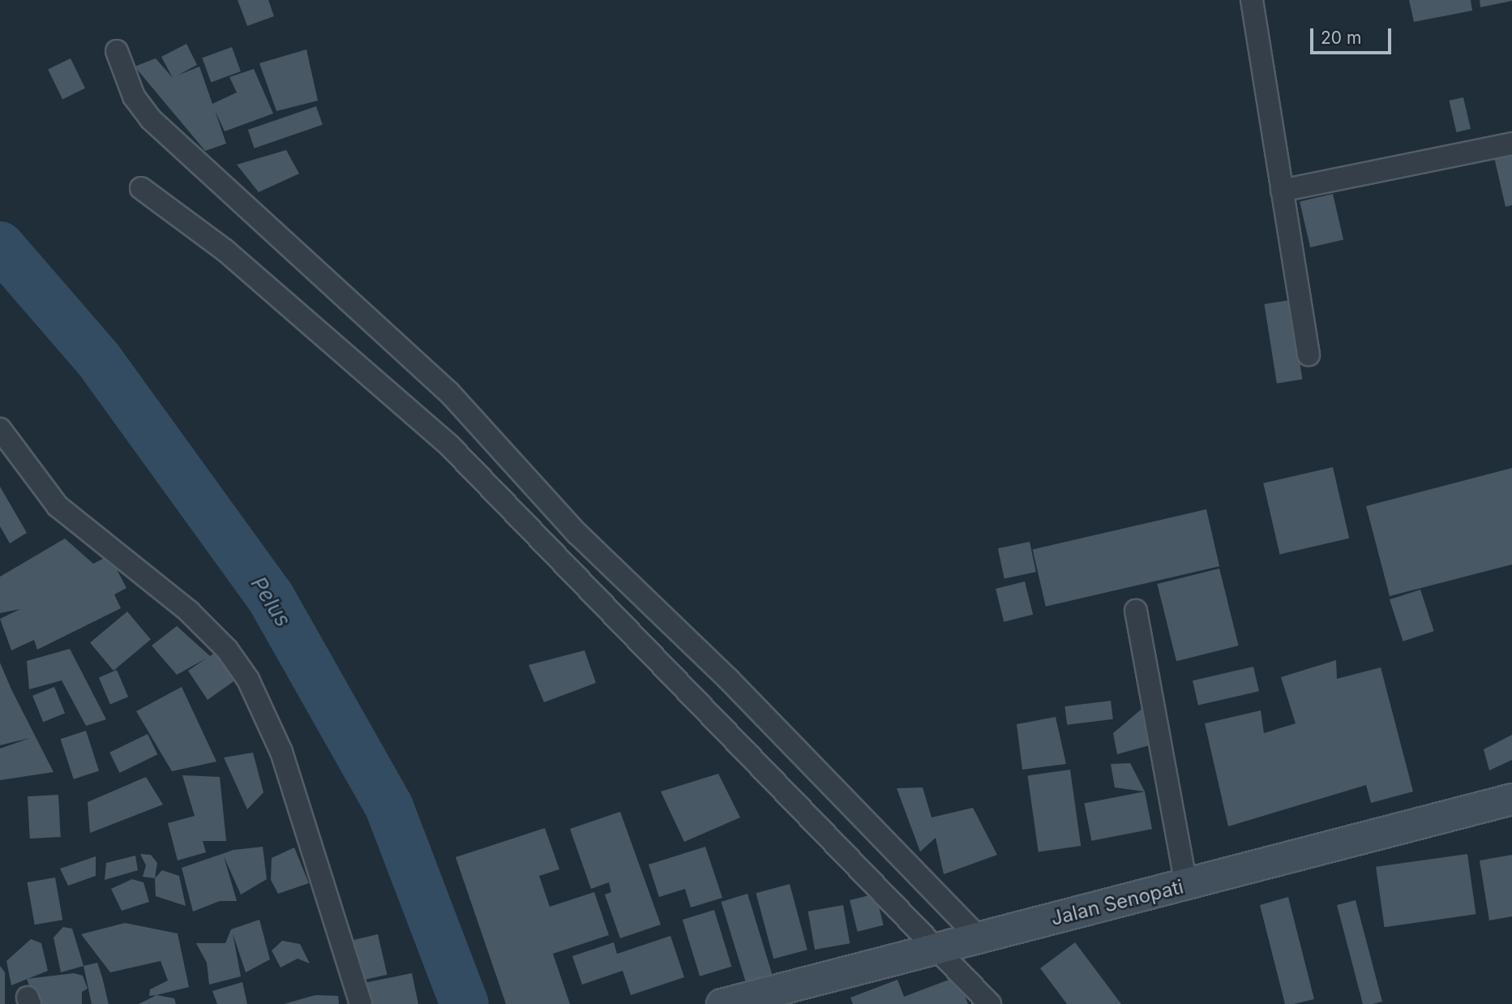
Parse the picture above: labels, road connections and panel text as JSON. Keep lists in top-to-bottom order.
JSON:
{
  "streets": {
    "main road": ["Jalan Senopati"]
  },
  "water": ["Pelus"],
  "scale_bar": "20 m"
}
